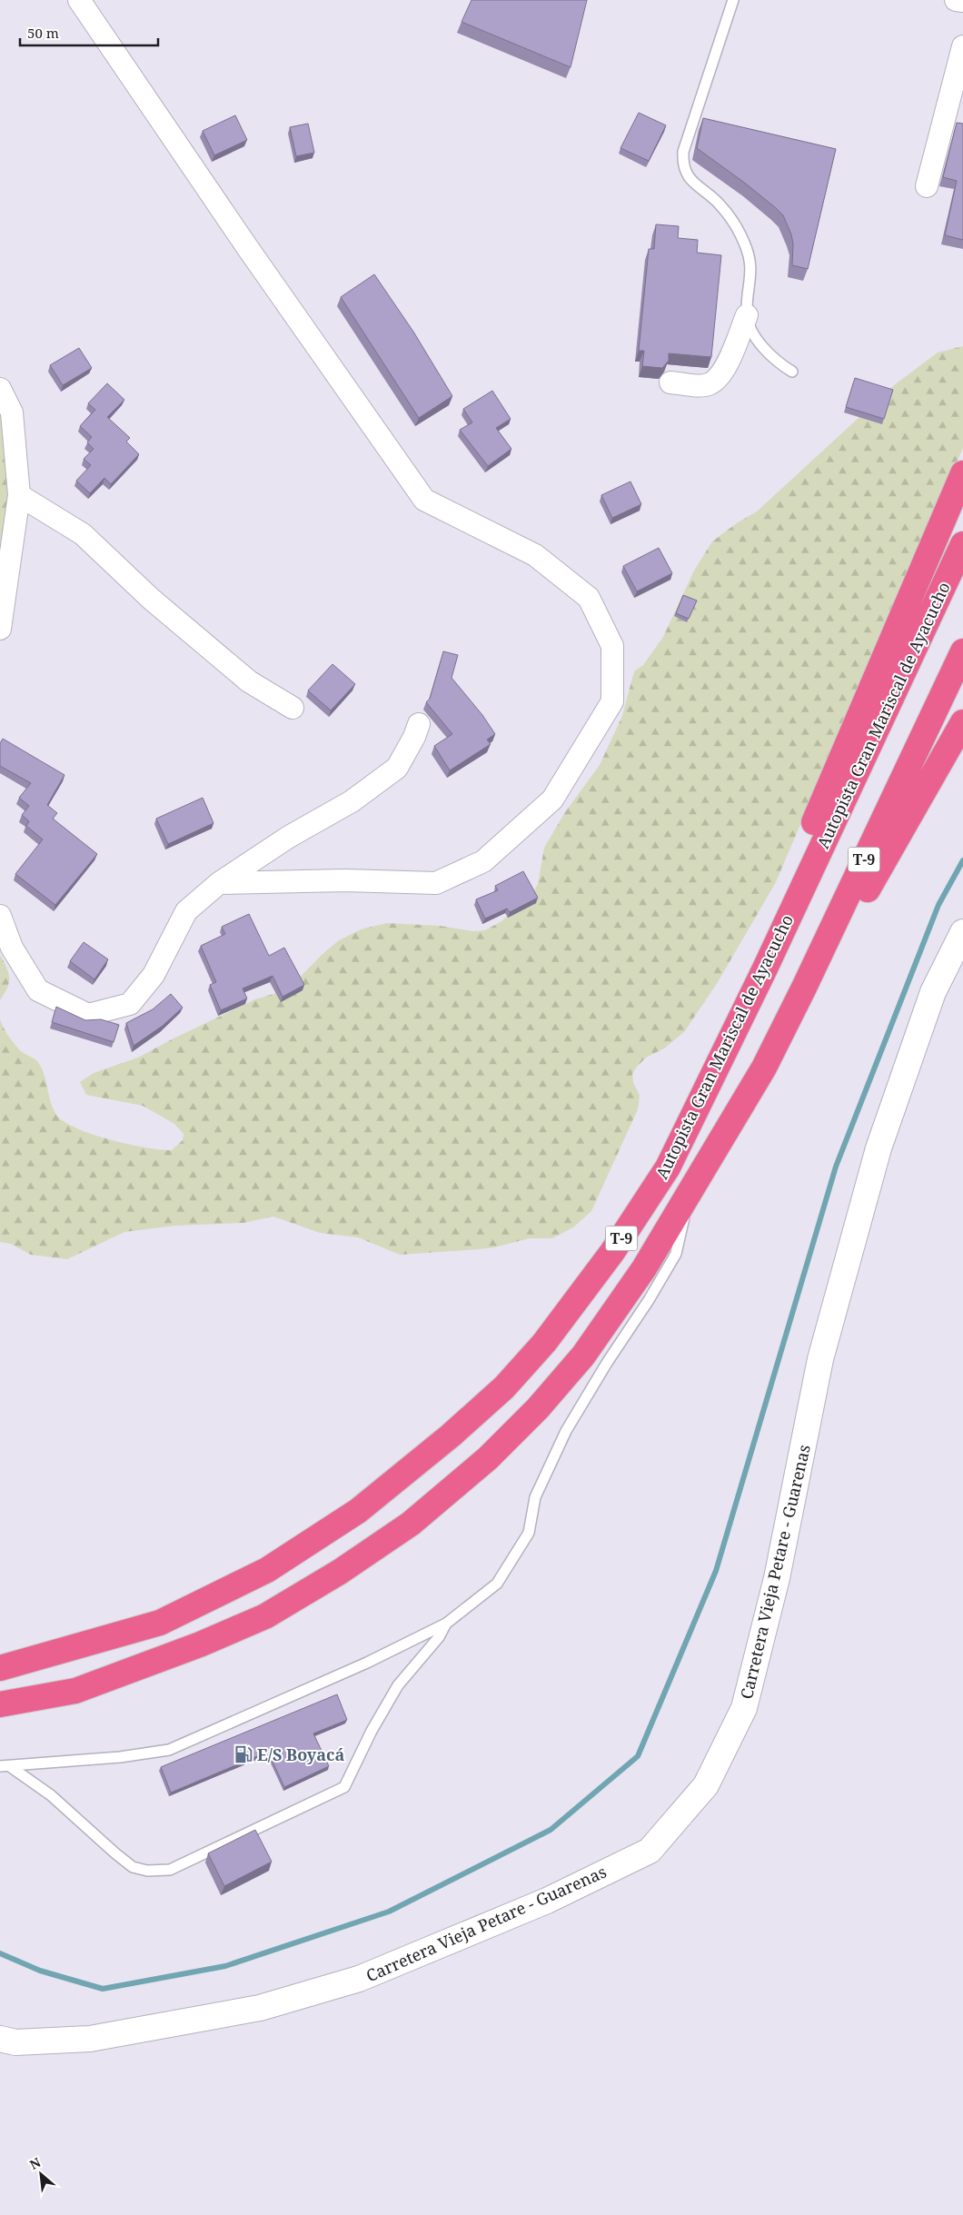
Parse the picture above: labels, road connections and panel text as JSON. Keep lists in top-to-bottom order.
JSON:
{
  "streets": {
    "highway": ["Autopista Gran Mariscal de Ayacucho", "T-9"],
    "main road": ["Carretera Vieja Petare - Guarenas"]
  },
  "places": {
    "fuel station": ["E/S Boyacá"]
  },
  "scale_bar": "50 m",
  "north": "top left"
}
